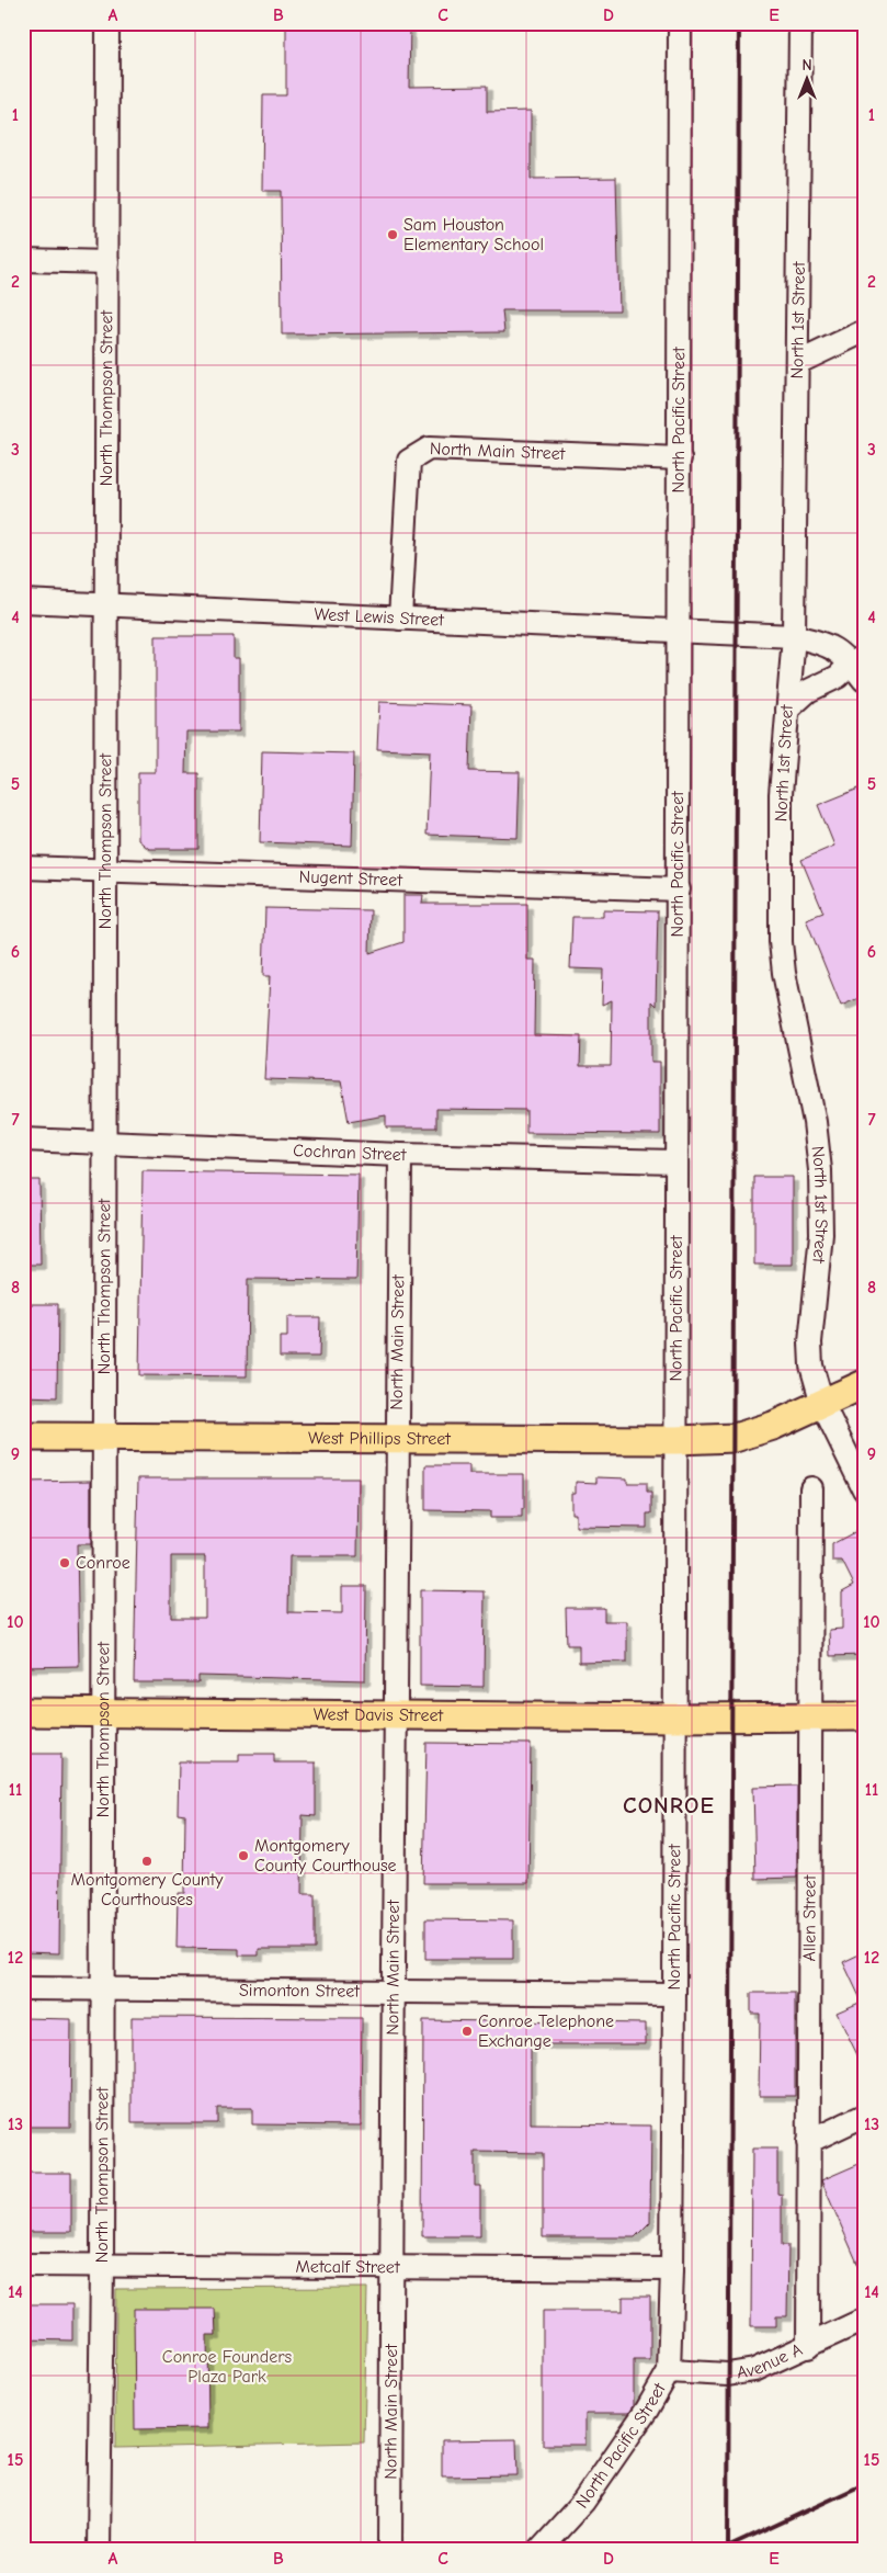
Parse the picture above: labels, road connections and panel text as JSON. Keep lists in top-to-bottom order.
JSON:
{
  "streets": {
    "main road": ["West Phillips Street", "West Davis Street"],
    "street": [
      "North 1st Street",
      "North Thompson Street",
      "North Pacific Street",
      "North Main Street",
      "West Lewis Street",
      "Nugent Street",
      "Cochran Street",
      "Allen Street",
      "Simonton Street",
      "Metcalf Street",
      "Avenue A"
    ]
  },
  "crossings": [
    ["North 1st Street", "West Lewis Street"],
    ["North 1st Street", "West Phillips Street"],
    ["North Thompson Street", "West Lewis Street"],
    ["North Thompson Street", "Nugent Street"],
    ["North Thompson Street", "Cochran Street"],
    ["North Thompson Street", "West Phillips Street"],
    ["North Thompson Street", "West Davis Street"],
    ["North Thompson Street", "Simonton Street"],
    ["North Thompson Street", "Metcalf Street"],
    ["North Pacific Street", "North Main Street"],
    ["North Pacific Street", "West Lewis Street"],
    ["North Pacific Street", "Nugent Street"],
    ["North Pacific Street", "Cochran Street"],
    ["North Pacific Street", "West Phillips Street"],
    ["North Pacific Street", "West Davis Street"],
    ["North Pacific Street", "Simonton Street"],
    ["North Pacific Street", "Metcalf Street"],
    ["North Pacific Street", "Avenue A"],
    ["North Main Street", "West Lewis Street"],
    ["North Main Street", "Cochran Street"],
    ["North Main Street", "West Phillips Street"],
    ["North Main Street", "West Davis Street"],
    ["North Main Street", "Simonton Street"],
    ["North Main Street", "Metcalf Street"],
    ["West Davis Street", "Allen Street"],
    ["Allen Street", "Avenue A"]
  ],
  "districts": ["CONROE"],
  "parks": ["Conroe Founders Plaza Park"],
  "places": [
    "Sam Houston Elementary School",
    "Conroe",
    "Montgomery County Courthouse",
    "Montgomery County Courthouses",
    "Conroe Telephone Exchange"
  ],
  "north": "top",
  "grid": {
    "columns": [
      "A",
      "B",
      "C",
      "D",
      "E"
    ],
    "rows": [
      "1",
      "2",
      "3",
      "4",
      "5",
      "6",
      "7",
      "8",
      "9",
      "10",
      "11",
      "12",
      "13",
      "14",
      "15"
    ]
  }
}
